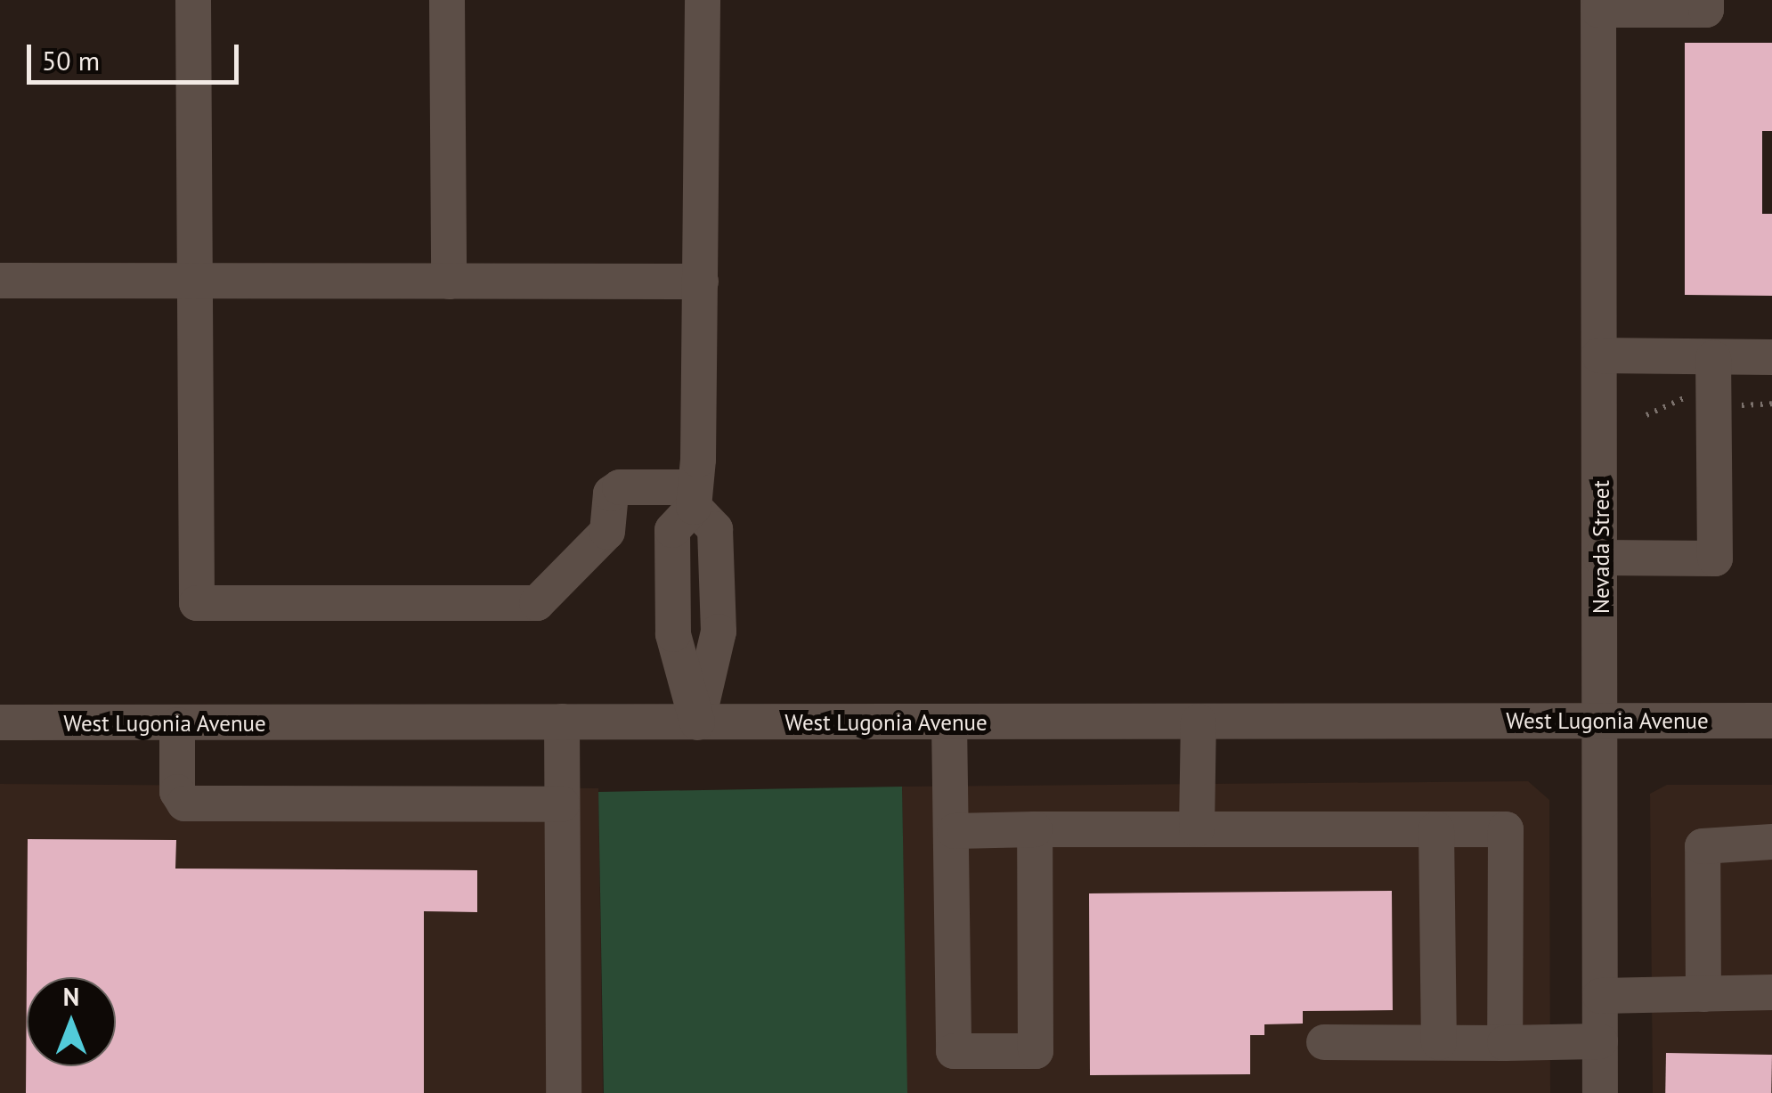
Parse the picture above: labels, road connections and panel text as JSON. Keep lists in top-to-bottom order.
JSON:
{
  "streets": {
    "street": ["Nevada Street", "West Lugonia Avenue"]
  },
  "crossings": [
    ["Nevada Street", "West Lugonia Avenue"]
  ],
  "scale_bar": "50 m",
  "north": "top"
}
